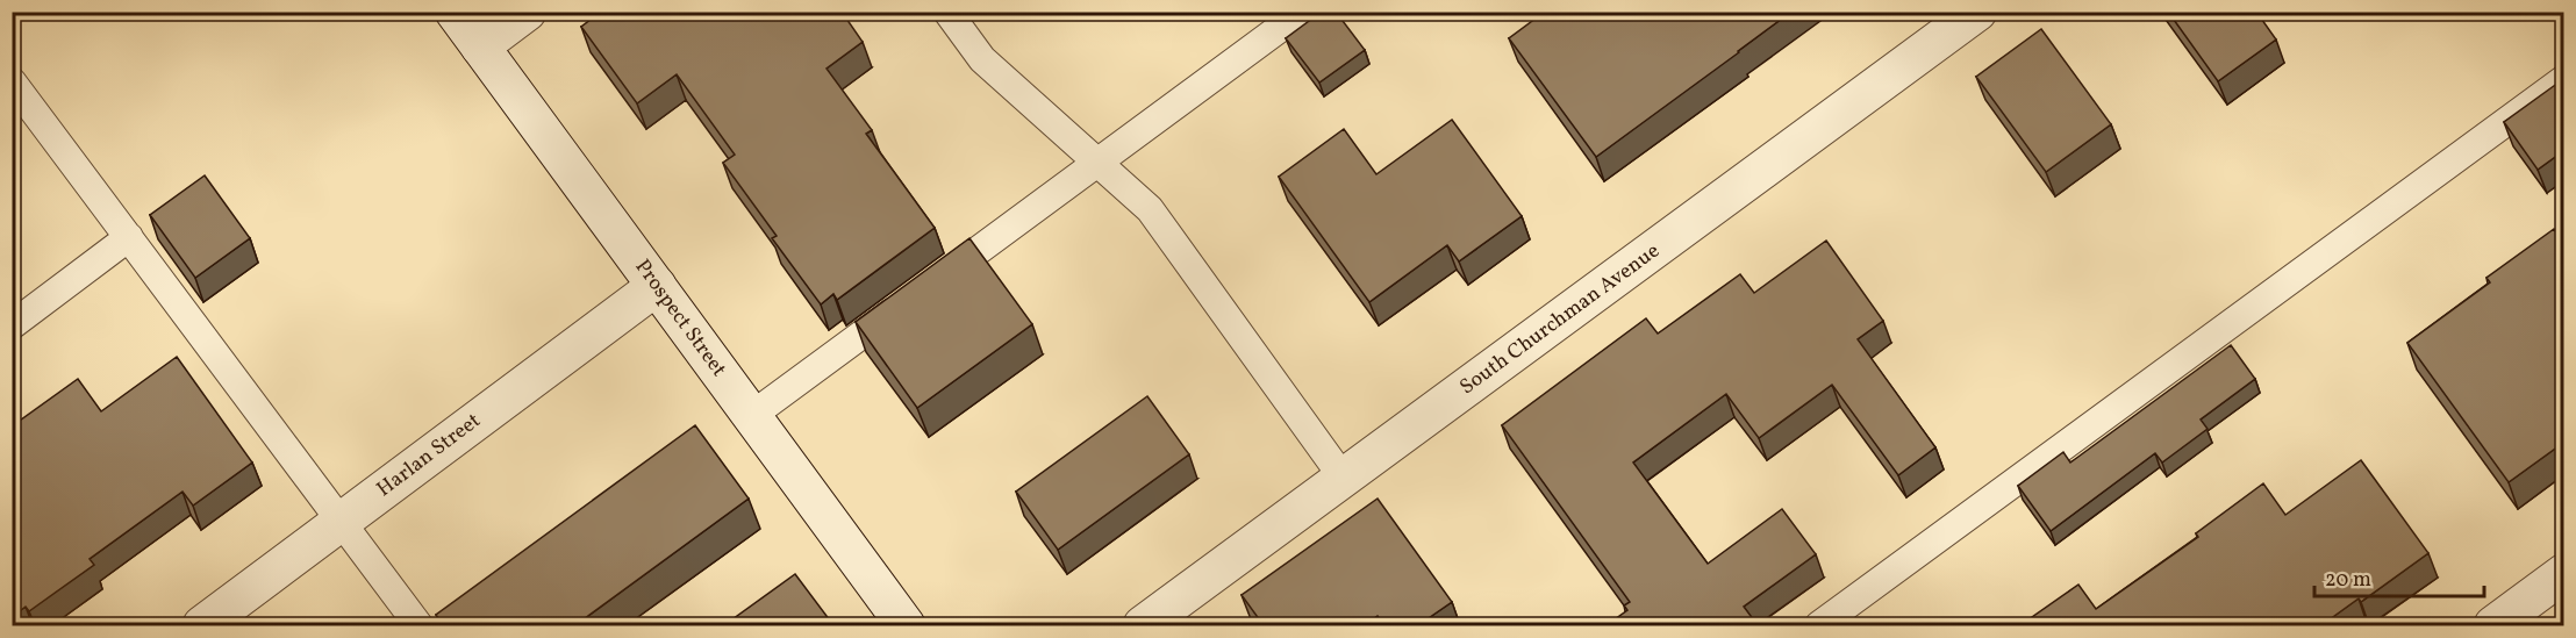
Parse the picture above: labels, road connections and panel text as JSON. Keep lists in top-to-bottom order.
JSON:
{
  "streets": {
    "street": ["Prospect Street", "South Churchman Avenue", "Harlan Street"]
  },
  "crossings": [
    ["Prospect Street", "Harlan Street"]
  ],
  "scale_bar": "20 m"
}
